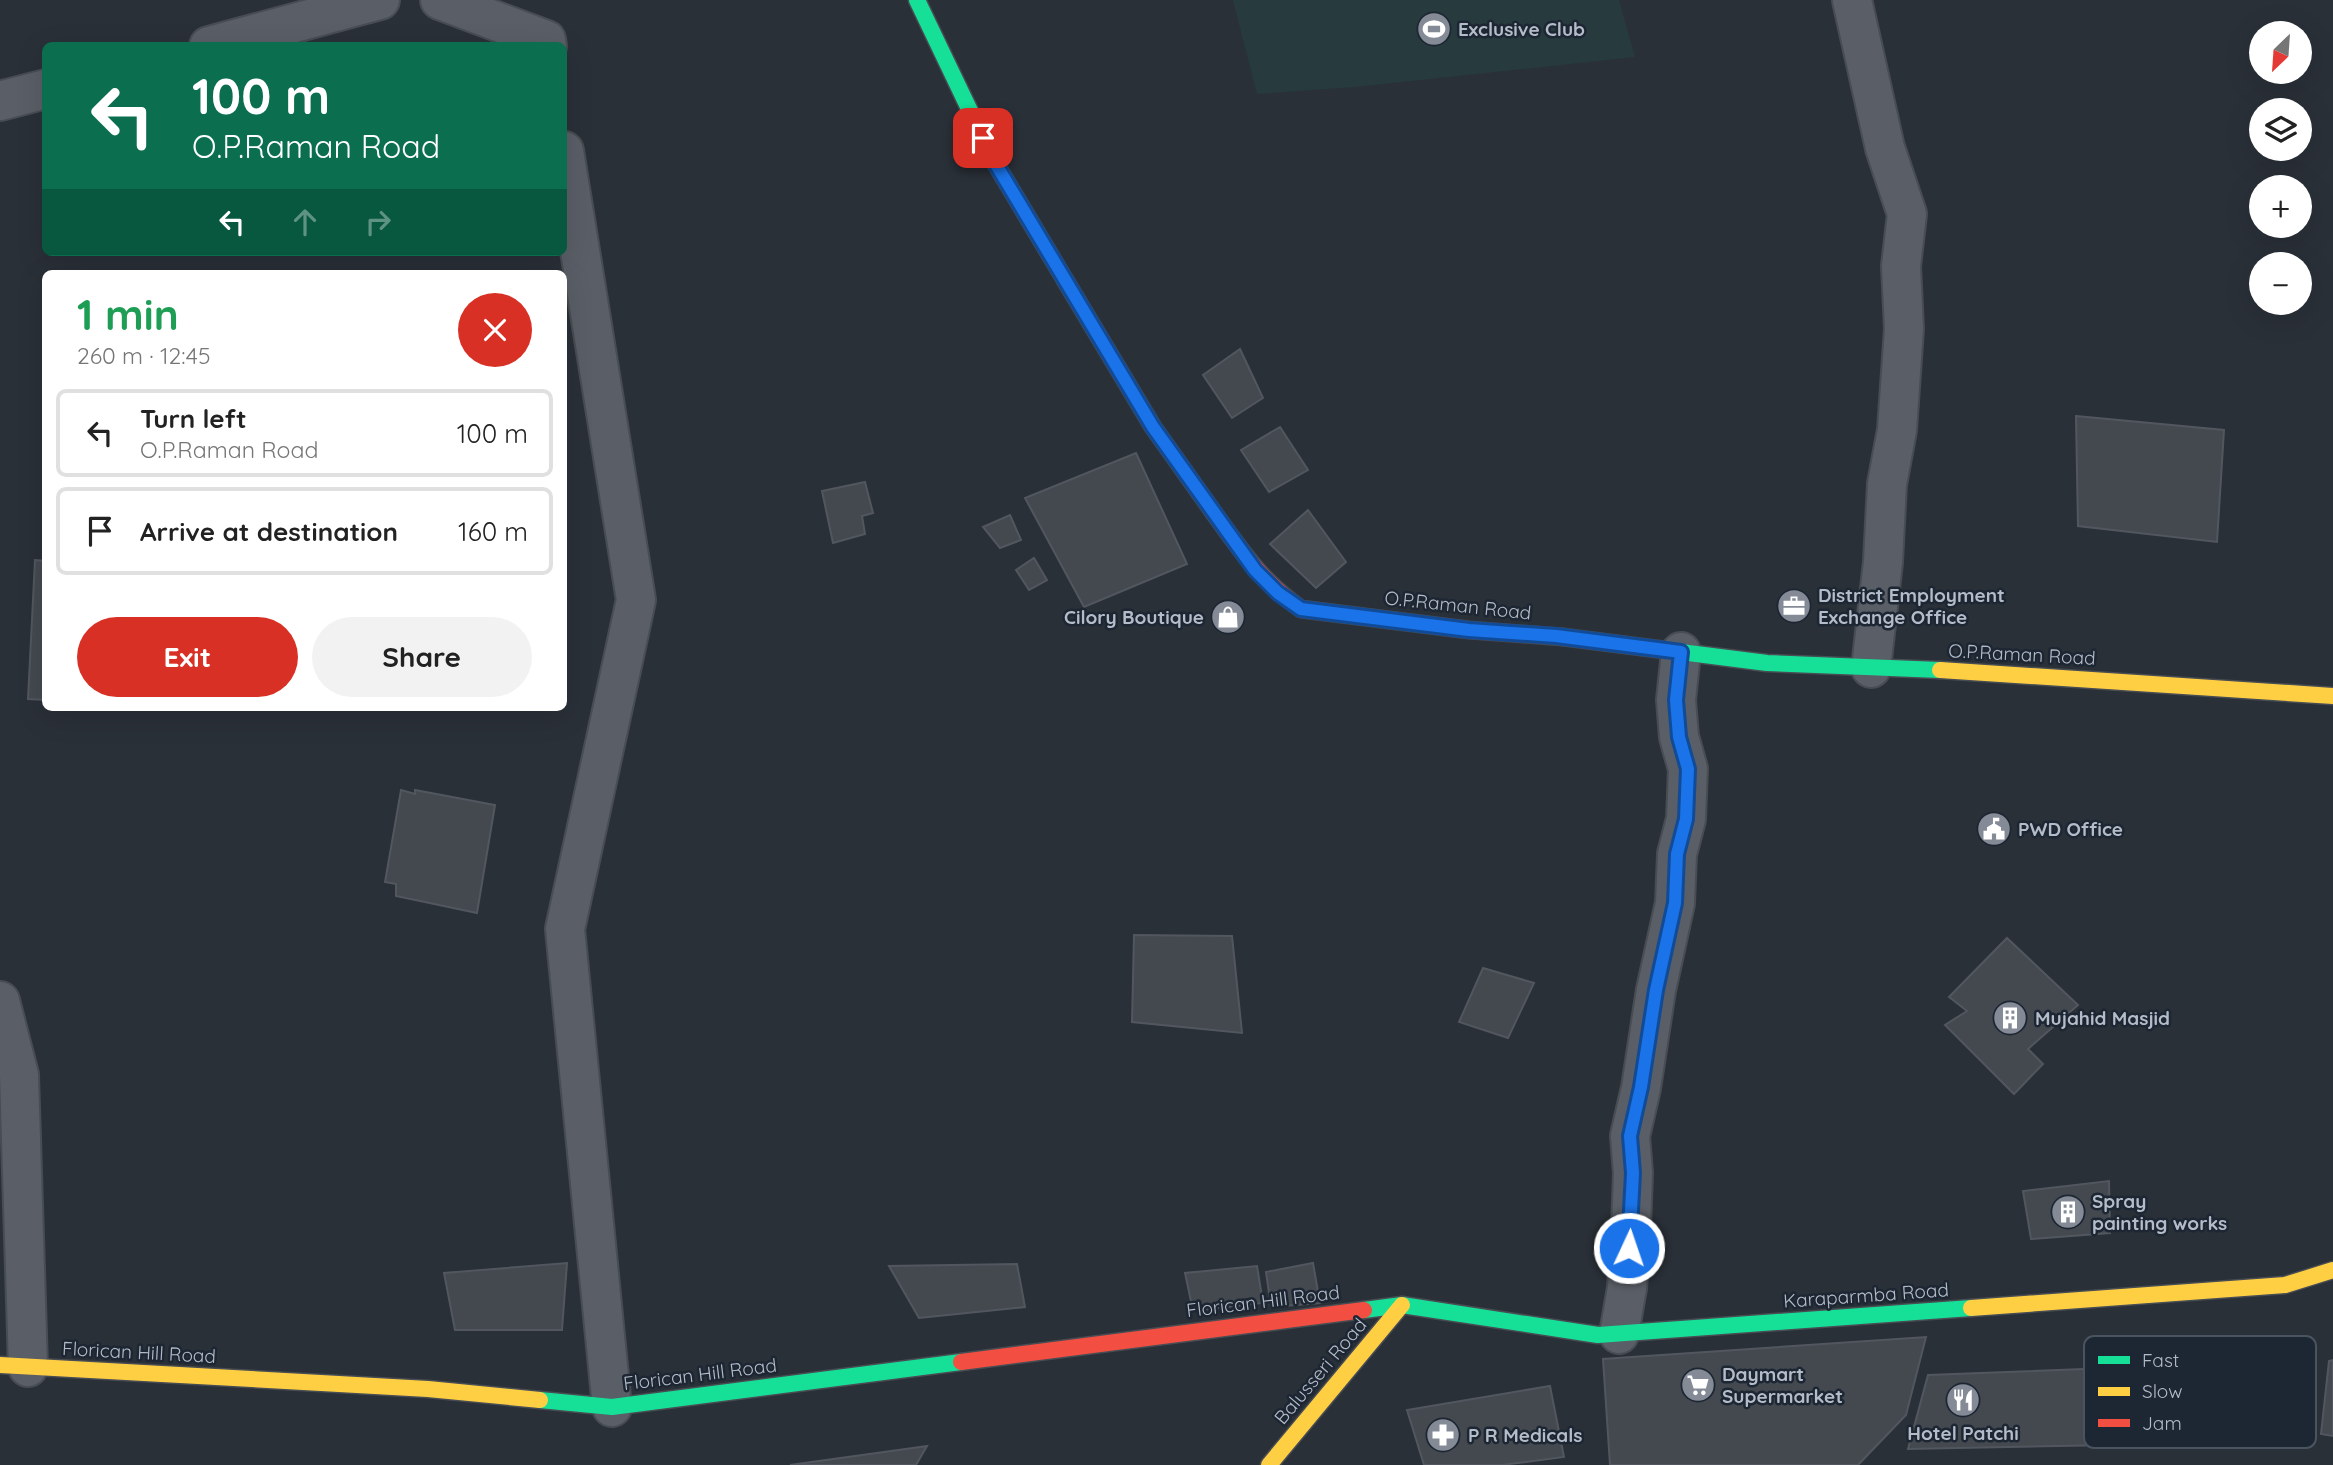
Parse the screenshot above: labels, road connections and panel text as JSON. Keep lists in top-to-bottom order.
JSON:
{
  "streets": {
    "street": [
      "O.P.Raman Road",
      "Karaparmba Road",
      "Florican Hill Road",
      "Balusseri Road"
    ]
  },
  "crossings": [
    ["Karaparmba Road", "Florican Hill Road"],
    ["Karaparmba Road", "Balusseri Road"],
    ["Florican Hill Road", "Balusseri Road"]
  ],
  "places": {
    "sports": ["Exclusive Club"],
    "office": ["District Employment Exchange Office"],
    "shop": ["Cilory Boutique"],
    "public building": ["PWD Office"],
    "building": ["Mujahid Masjid", "Spray painting works"],
    "supermarket": ["Daymart Supermarket"],
    "restaurant": ["Hotel Patchi"],
    "pharmacy": ["P R Medicals"]
  },
  "legend": ["Fast", "Slow", "Jam"],
  "north": "bottom left",
  "page": {
    "map_buttons": ["+", "−"],
    "turn": ["100 m", "O.P.Raman Road"],
    "heading": ["1 min", "260 m · 12:45"],
    "list": [
      {
        "name": "Turn left",
        "note": "O.P.Raman Road",
        "value": "100 m"
      },
      {
        "name": "Arrive at destination",
        "value": "160 m"
      }
    ],
    "buttons": ["Exit", "Share"]
  }
}
